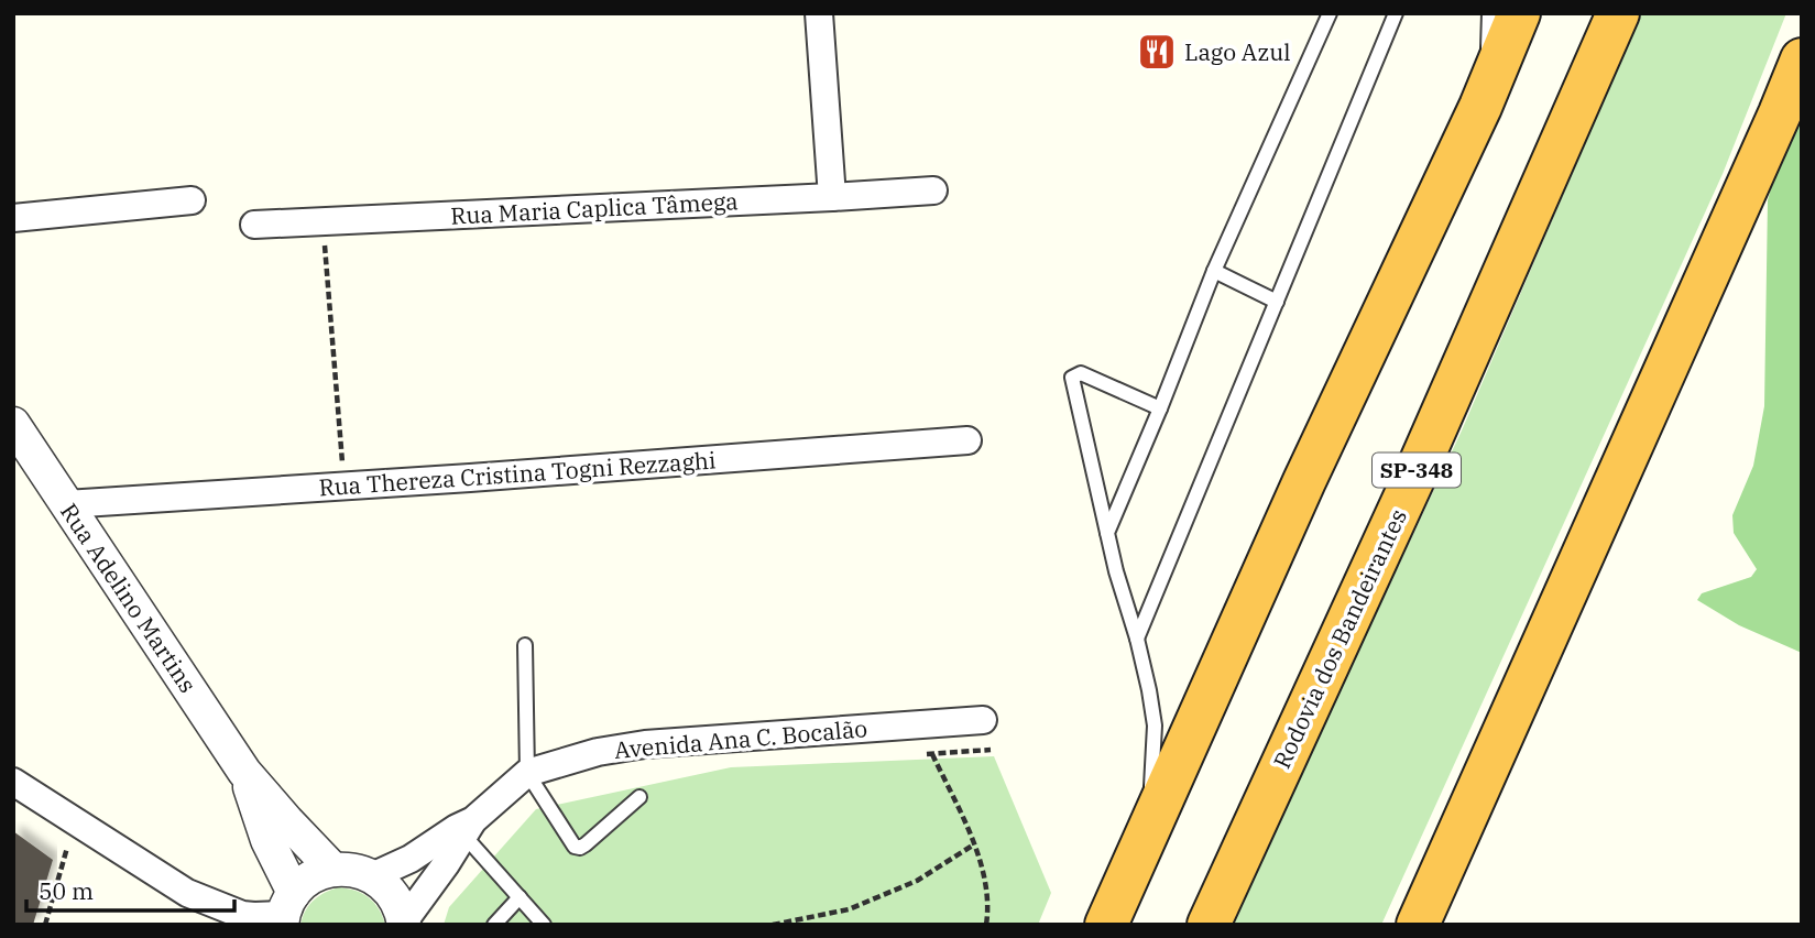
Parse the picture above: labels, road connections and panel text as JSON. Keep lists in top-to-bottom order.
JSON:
{
  "streets": {
    "highway": ["SP-348", "Rodovia dos Bandeirantes"],
    "street": [
      "Rua Maria Caplica Tâmega",
      "Rua Thereza Cristina Togni Rezzaghi",
      "Rua Adelino Martins",
      "Avenida Ana C. Bocalão"
    ]
  },
  "crossings": [
    ["Rua Thereza Cristina Togni Rezzaghi", "Rua Adelino Martins"]
  ],
  "places": {
    "restaurant": ["Lago Azul"]
  },
  "scale_bar": "50 m"
}
